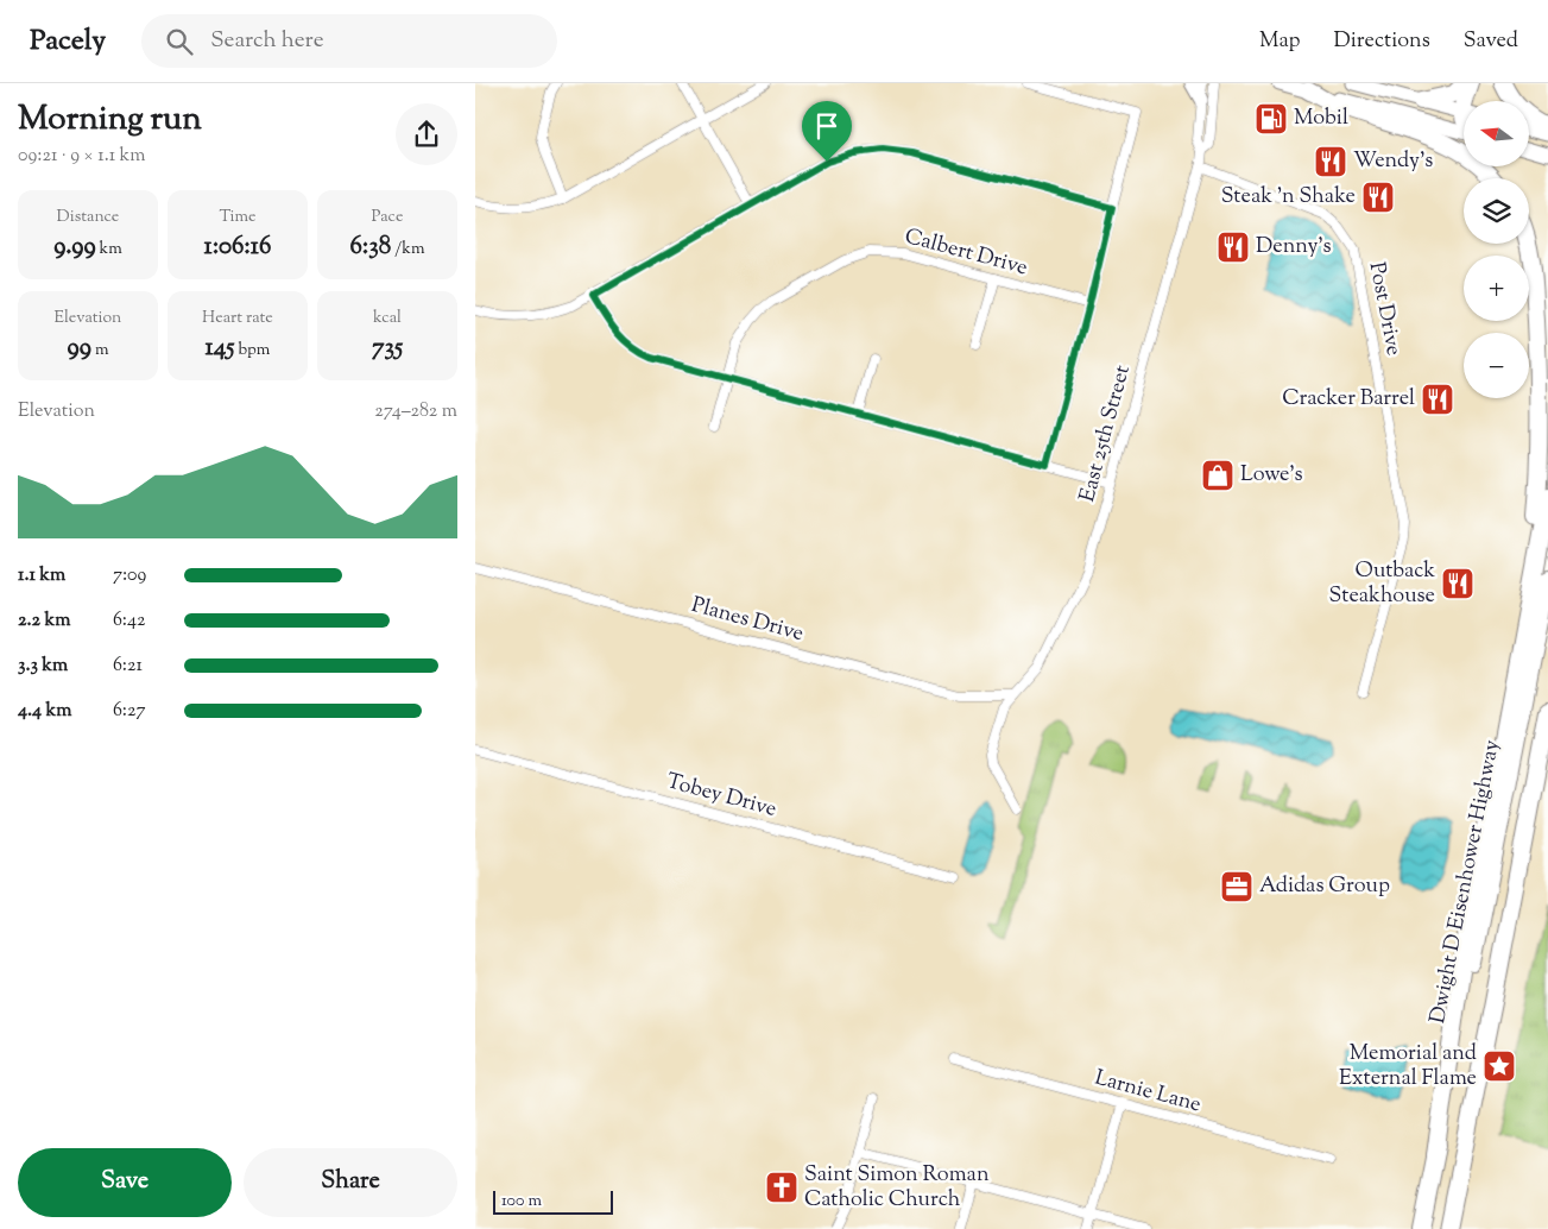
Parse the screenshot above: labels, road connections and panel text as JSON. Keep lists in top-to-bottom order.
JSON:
{
  "streets": {
    "highway": ["Dwight D Eisenhower Highway"],
    "street": [
      "Calbert Drive",
      "Post Drive",
      "East 25th Street",
      "Planes Drive",
      "Tobey Drive",
      "Larnie Lane"
    ]
  },
  "crossings": [
    ["Post Drive", "East 25th Street"],
    ["East 25th Street", "Planes Drive"]
  ],
  "places": {
    "fuel station": ["Mobil"],
    "restaurant": [
      "Wendy's",
      "Steak 'n Shake",
      "Denny's",
      "Cracker Barrel",
      "Outback Steakhouse"
    ],
    "shop": ["Lowe's"],
    "office": ["Adidas Group"],
    "place": ["Memorial and External Flame"],
    "church": ["Saint Simon Roman Catholic Church"]
  },
  "scale_bar": "100 m",
  "north": "left",
  "page": {
    "header": "Pacely",
    "search": "Search here",
    "nav": ["Map", "Directions", "Saved"],
    "heading": ["Morning run", "09:21 · 9 × 1.1 km"],
    "map_buttons": ["+", "−"],
    "stats": [
      ["Distance", "9.99 km"],
      ["Time", "1:06:16"],
      ["Pace", "6:38 /km"],
      ["Elevation", "99 m"],
      ["Heart rate", "145 bpm"],
      ["kcal", "735"]
    ],
    "chart": ["Elevation", "274–282 m"],
    "list": [
      {
        "name": "1.1 km",
        "note": "7:09"
      },
      {
        "name": "2.2 km",
        "note": "6:42"
      },
      {
        "name": "3.3 km",
        "note": "6:21"
      },
      {
        "name": "4.4 km",
        "note": "6:27"
      }
    ],
    "buttons": ["Save", "Share"],
    "scale": "100 m"
  }
}
